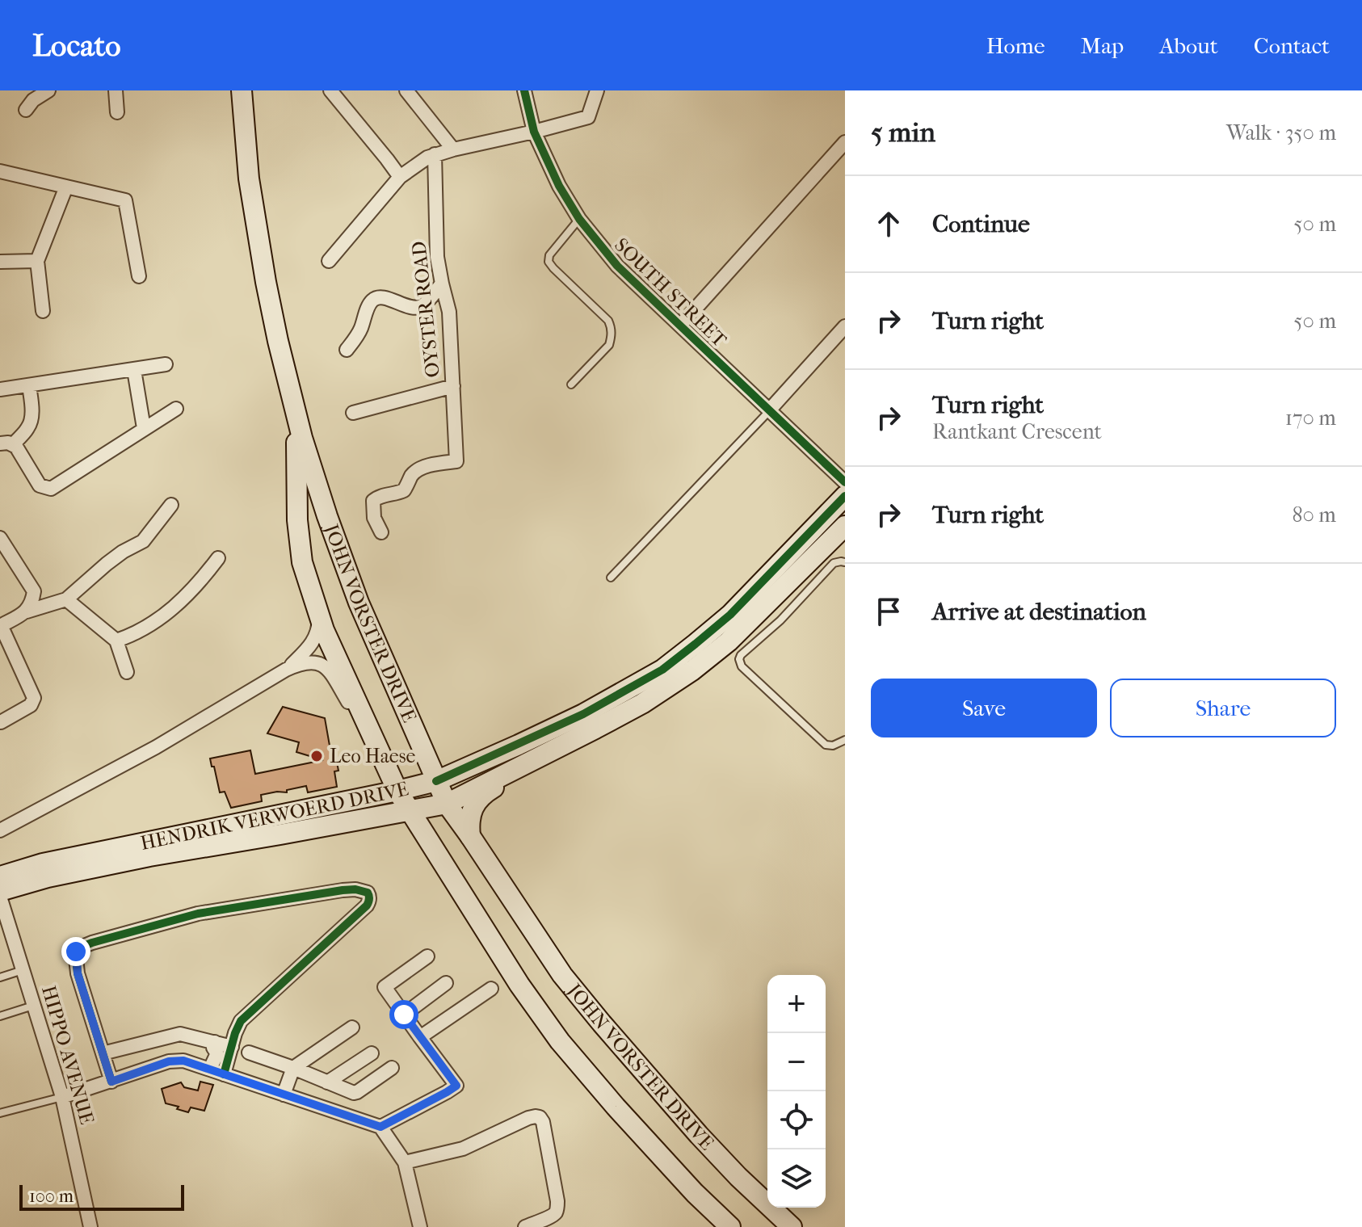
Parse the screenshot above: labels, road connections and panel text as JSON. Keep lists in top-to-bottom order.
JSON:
{
  "streets": {
    "main road": ["JOHN VORSTER DRIVE", "HENDRIK VERWOERD DRIVE"],
    "street": ["SOUTH STREET", "OYSTER ROAD", "HIPPO AVENUE"]
  },
  "crossings": [
    ["JOHN VORSTER DRIVE", "HENDRIK VERWOERD DRIVE"]
  ],
  "places": ["Leo Haese"],
  "scale_bar": "100 m",
  "page": {
    "header": "Locato",
    "nav": [
      "Home",
      "Map",
      "About",
      "Contact"
    ],
    "heading": ["5 min", "Walk · 350 m"],
    "list": [
      ["Continue", "50 m"],
      ["Turn right", "50 m"],
      ["Turn right", "Rantkant Crescent", "170 m"],
      ["Turn right", "80 m"],
      "Arrive at destination"
    ],
    "buttons": ["Save", "Share"],
    "map_buttons": ["+", "−"],
    "scale": "100 m"
  }
}
